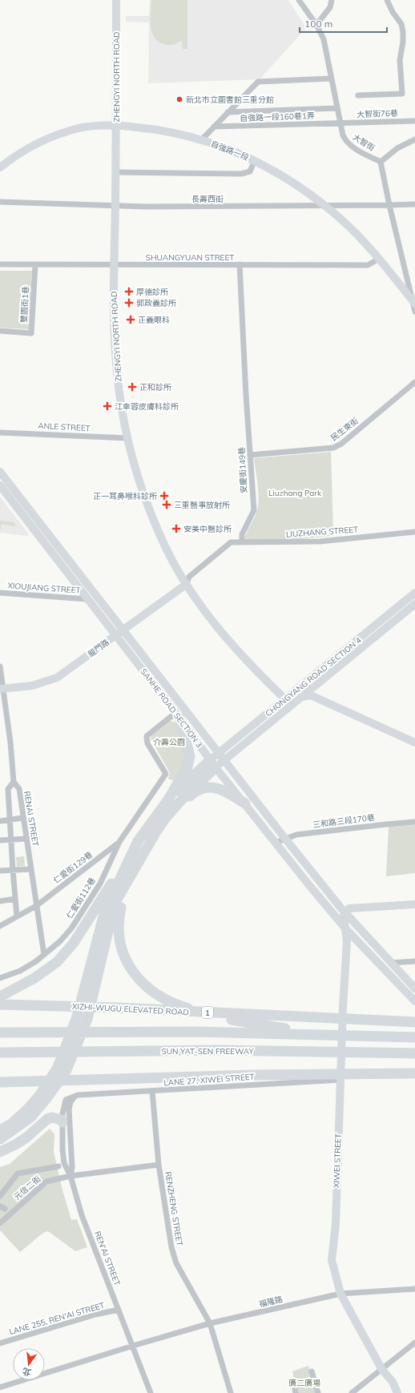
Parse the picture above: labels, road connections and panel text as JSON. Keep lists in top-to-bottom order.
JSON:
{
  "streets": {
    "highway": ["XIZHI-WUGU ELEVATED ROAD", "1", "SUN YAT-SEN FREEWAY"],
    "street": [
      "ZHENGYI NORTH ROAD",
      "大智街76巷",
      "自強路一段160巷1弄",
      "大智街",
      "自強路一段",
      "長壽西街",
      "SHUANGYUAN STREET",
      "雙園街1巷",
      "ANLE STREET",
      "民生東街",
      "安慶街149巷",
      "LIUZHANG STREET",
      "XIOUJIANG STREET",
      "龍門路",
      "CHONGYANG ROAD SECTION 4",
      "SANHE ROAD SECTION 3",
      "RENAI STREET",
      "三和路三段170巷",
      "仁愛街129巷",
      "仁愛街112巷",
      "LANE 27, XIWEI STREET",
      "XIWEI STREET",
      "元信二街",
      "RENZHENG STREET",
      "REN'AI STREET",
      "福隆路",
      "LANE 255, REN'AI STREET"
    ]
  },
  "crossings": [
    ["ZHENGYI NORTH ROAD", "自強路一段"],
    ["ZHENGYI NORTH ROAD", "長壽西街"],
    ["ZHENGYI NORTH ROAD", "SHUANGYUAN STREET"],
    ["ZHENGYI NORTH ROAD", "ANLE STREET"],
    ["ZHENGYI NORTH ROAD", "LIUZHANG STREET"],
    ["ZHENGYI NORTH ROAD", "龍門路"],
    ["ZHENGYI NORTH ROAD", "CHONGYANG ROAD SECTION 4"],
    ["大智街76巷", "自強路一段160巷1弄"],
    ["大智街76巷", "大智街"],
    ["自強路一段160巷1弄", "大智街"],
    ["自強路一段", "長壽西街"],
    ["自強路一段", "SHUANGYUAN STREET"],
    ["SHUANGYUAN STREET", "雙園街1巷"],
    ["SHUANGYUAN STREET", "安慶街149巷"],
    ["民生東街", "安慶街149巷"],
    ["安慶街149巷", "LIUZHANG STREET"],
    ["LIUZHANG STREET", "龍門路"],
    ["XIOUJIANG STREET", "SANHE ROAD SECTION 3"],
    ["龍門路", "SANHE ROAD SECTION 3"],
    ["龍門路", "RENAI STREET"],
    ["CHONGYANG ROAD SECTION 4", "SANHE ROAD SECTION 3"],
    ["SANHE ROAD SECTION 3", "三和路三段170巷"],
    ["SANHE ROAD SECTION 3", "XIWEI STREET"],
    ["RENAI STREET", "仁愛街129巷"],
    ["RENAI STREET", "仁愛街112巷"],
    ["仁愛街129巷", "仁愛街112巷"],
    ["LANE 27, XIWEI STREET", "XIWEI STREET"],
    ["LANE 27, XIWEI STREET", "RENZHENG STREET"],
    ["LANE 27, XIWEI STREET", "REN'AI STREET"],
    ["XIWEI STREET", "福隆路"],
    ["元信二街", "RENZHENG STREET"],
    ["元信二街", "REN'AI STREET"],
    ["RENZHENG STREET", "福隆路"],
    ["REN'AI STREET", "福隆路"],
    ["REN'AI STREET", "LANE 255, REN'AI STREET"]
  ],
  "parks": ["Liuzhang Park", "介壽公園", "廣二廣場"],
  "places": {
    "other": ["新北市立圖書館三重分館"],
    "health": [
      "厚德診所",
      "郭政義診所",
      "正義眼科",
      "正和診所",
      "江幸蓉皮膚科診所",
      "正一耳鼻喉科診所",
      "三重醫事放射所",
      "安美中醫診所"
    ]
  },
  "scale_bar": "100 m",
  "north": "bottom"
}
